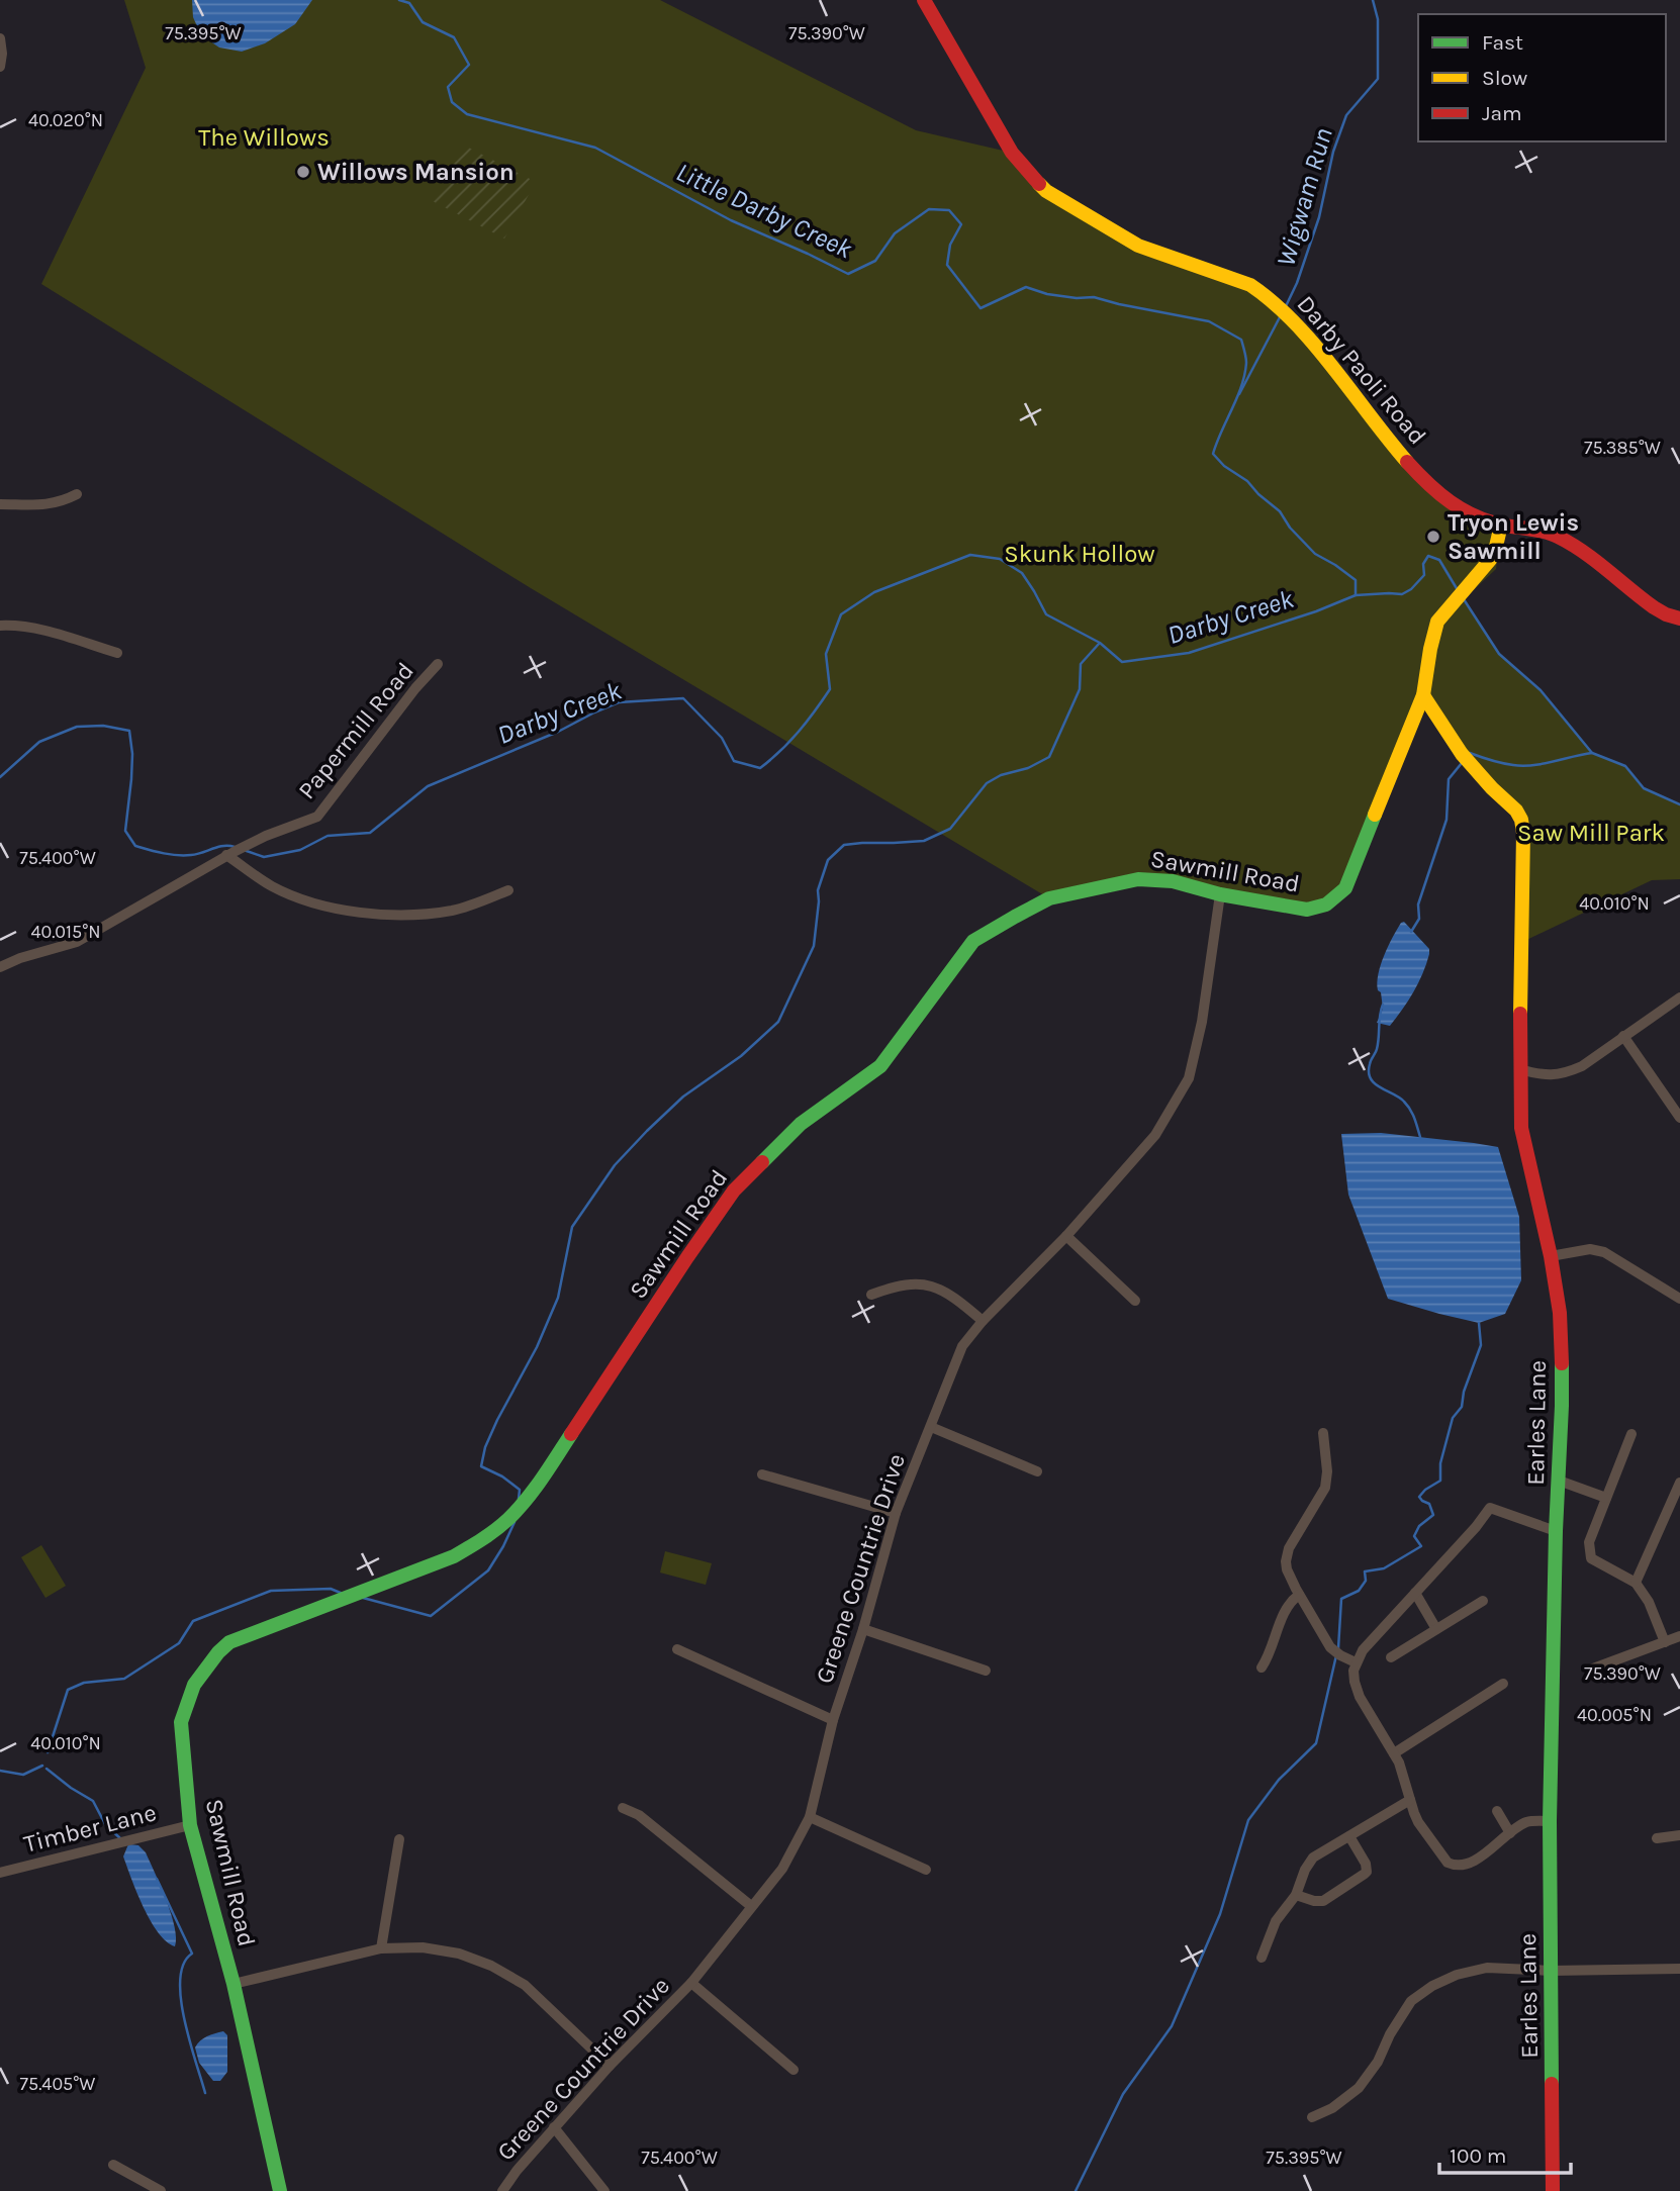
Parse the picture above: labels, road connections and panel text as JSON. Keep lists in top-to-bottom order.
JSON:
{
  "streets": {
    "street": [
      "Darby Paoli Road",
      "Papermill Road",
      "Sawmill Road",
      "Earles Lane",
      "Greene Countrie Drive",
      "Timber Lane"
    ]
  },
  "crossings": [
    ["Darby Paoli Road", "Sawmill Road"],
    ["Sawmill Road", "Earles Lane"],
    ["Sawmill Road", "Greene Countrie Drive"],
    ["Sawmill Road", "Timber Lane"]
  ],
  "water": ["Wigwam Run", "Little Darby Creek", "Darby Creek"],
  "parks": ["The Willows", "Skunk Hollow", "Saw Mill Park"],
  "places": ["Willows Mansion", "Tryon Lewis Sawmill"],
  "legend": ["Fast", "Slow", "Jam"],
  "scale_bar": "100 m",
  "coordinates": [
    "75.395°W",
    "75.390°W",
    "40.020°N",
    "75.385°W",
    "75.400°W",
    "40.010°N",
    "40.015°N",
    "40.005°N",
    "75.405°W"
  ]
}
